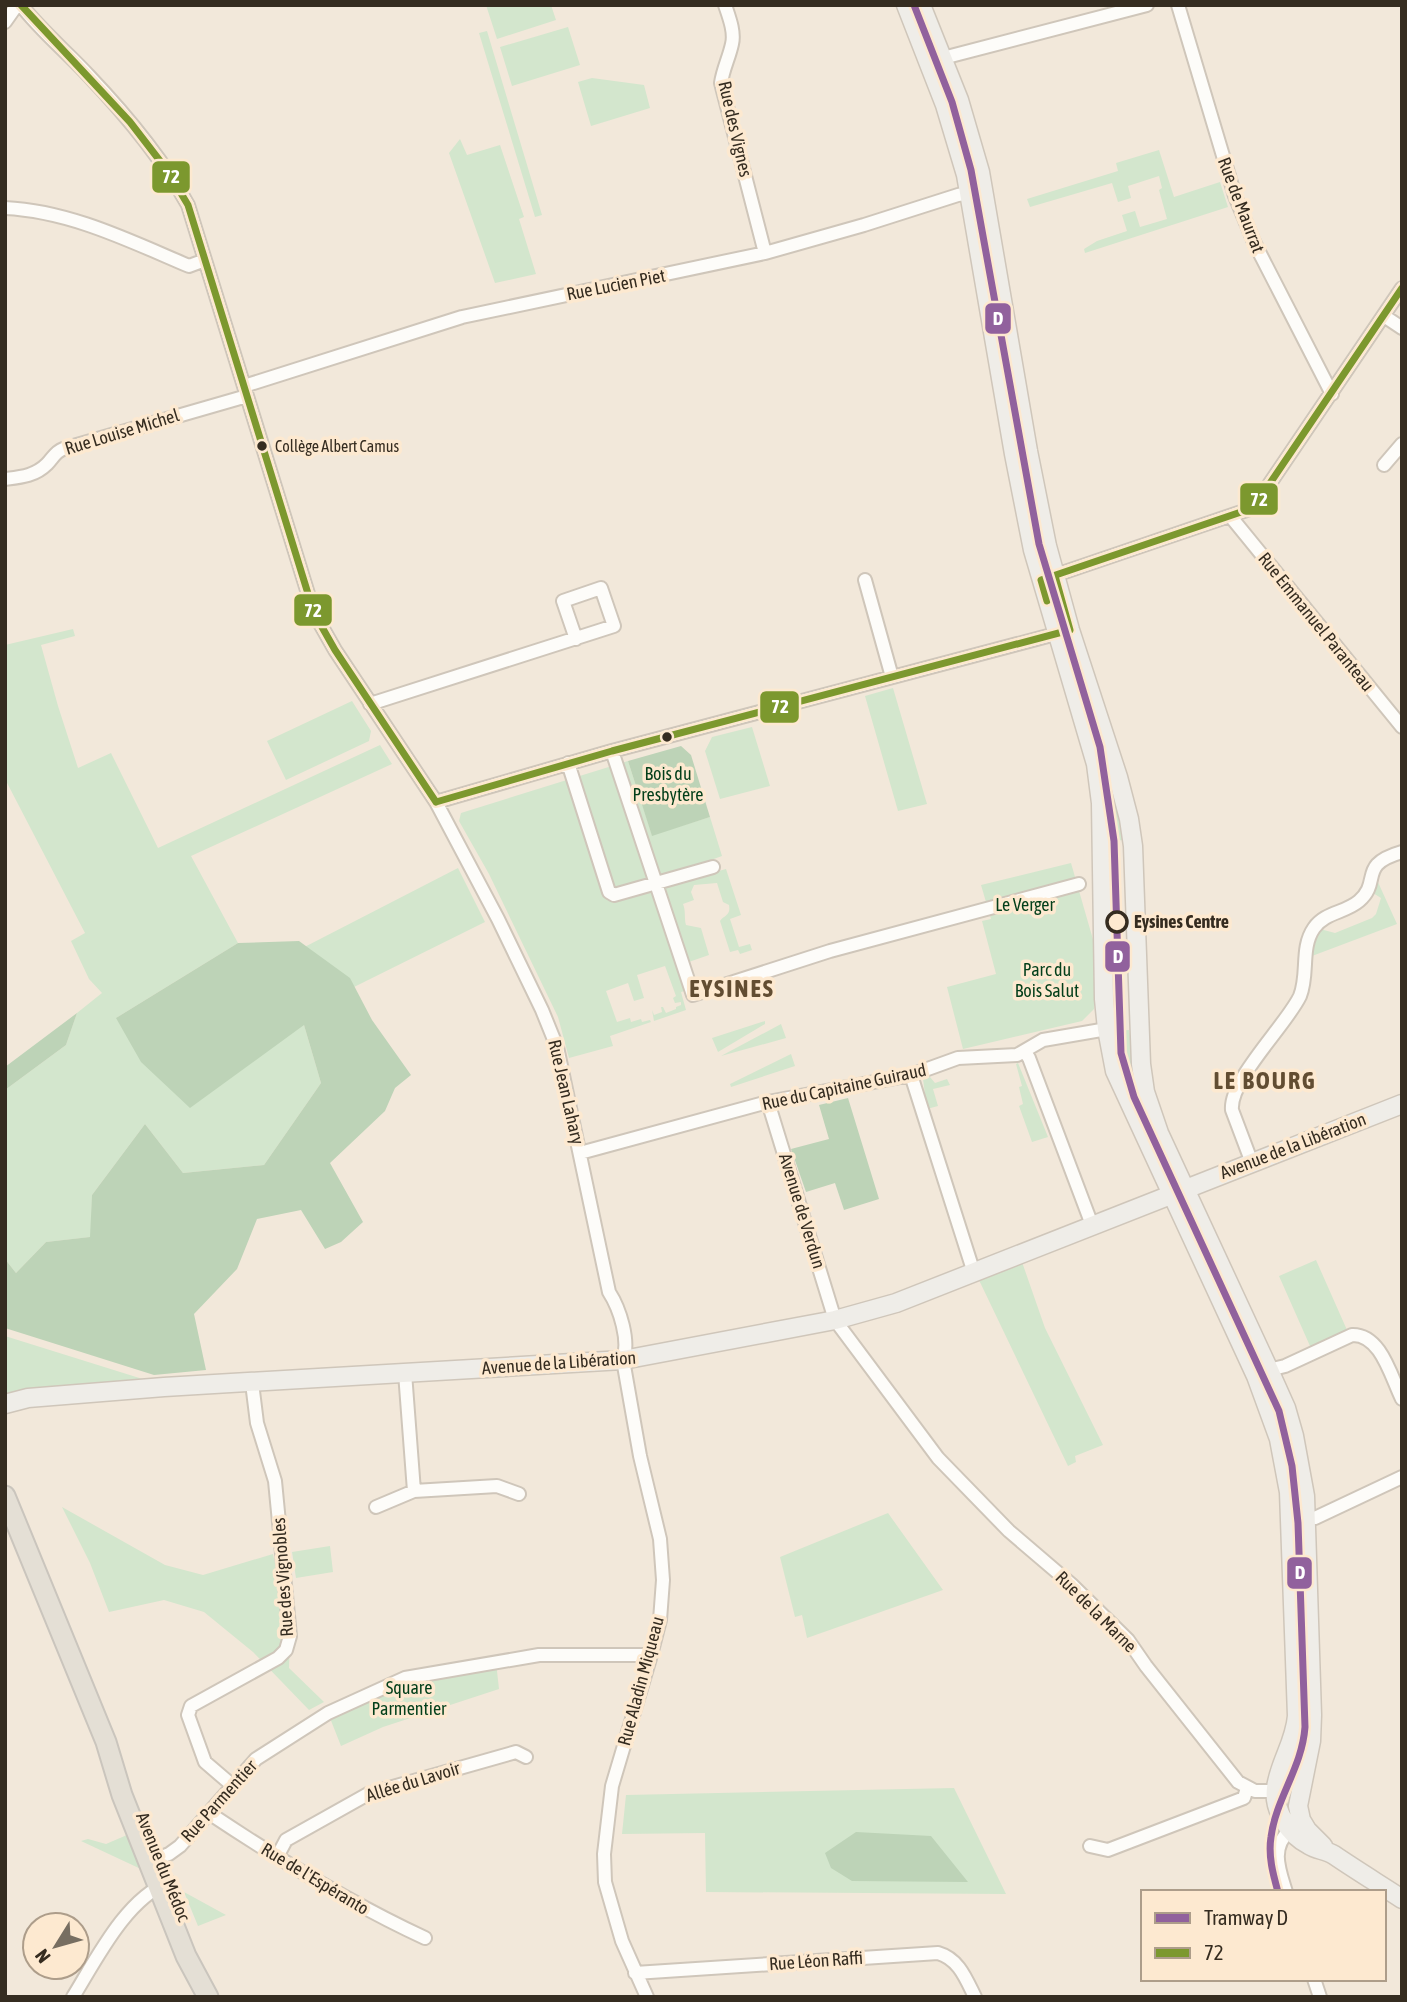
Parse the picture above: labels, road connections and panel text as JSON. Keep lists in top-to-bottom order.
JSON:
{
  "streets": {
    "main road": ["Avenue du Médoc"],
    "street": [
      "Rue des Vignes",
      "Rue de Maurrat",
      "Rue Lucien Piet",
      "Rue Louise Michel",
      "Rue Emmanuel Paranteau",
      "Rue du Capitaine Guiraud",
      "Rue Jean Lahary",
      "Avenue de la Libération",
      "Avenue de Verdun",
      "Rue des Vignobles",
      "Rue de la Marne",
      "Rue Aladin Miqueau",
      "Allée du Lavoir",
      "Rue Parmentier",
      "Rue de l'Espéranto",
      "Rue Léon Raffi"
    ]
  },
  "crossings": [
    ["Rue des Vignes", "Rue Lucien Piet"],
    ["Rue Lucien Piet", "Rue Louise Michel"],
    ["Rue Lucien Piet", "Rue Jean Lahary"],
    ["Rue Louise Michel", "Rue Jean Lahary"],
    ["Rue du Capitaine Guiraud", "Rue Jean Lahary"],
    ["Rue du Capitaine Guiraud", "Avenue de Verdun"],
    ["Rue Jean Lahary", "Avenue de la Libération"],
    ["Rue Jean Lahary", "Rue Aladin Miqueau"],
    ["Avenue de la Libération", "Avenue de Verdun"],
    ["Avenue de la Libération", "Rue des Vignobles"],
    ["Avenue de la Libération", "Rue de la Marne"],
    ["Avenue de la Libération", "Rue Aladin Miqueau"],
    ["Avenue de Verdun", "Rue de la Marne"],
    ["Rue des Vignobles", "Rue Parmentier"],
    ["Rue Aladin Miqueau", "Rue Parmentier"],
    ["Rue Aladin Miqueau", "Rue Léon Raffi"],
    ["Allée du Lavoir", "Rue de l'Espéranto"],
    ["Rue Parmentier", "Avenue du Médoc"],
    ["Rue Parmentier", "Rue de l'Espéranto"]
  ],
  "districts": ["EYSINES", "LE BOURG"],
  "parks": [
    "Bois du Presbytère",
    "Le Verger",
    "Parc du Bois Salut",
    "Square Parmentier"
  ],
  "places": ["Collège Albert Camus", "Eysines Centre"],
  "lines": ["tram line D", "transit line 72"],
  "legend": ["Tramway D", "72"],
  "north": "bottom left"
}
